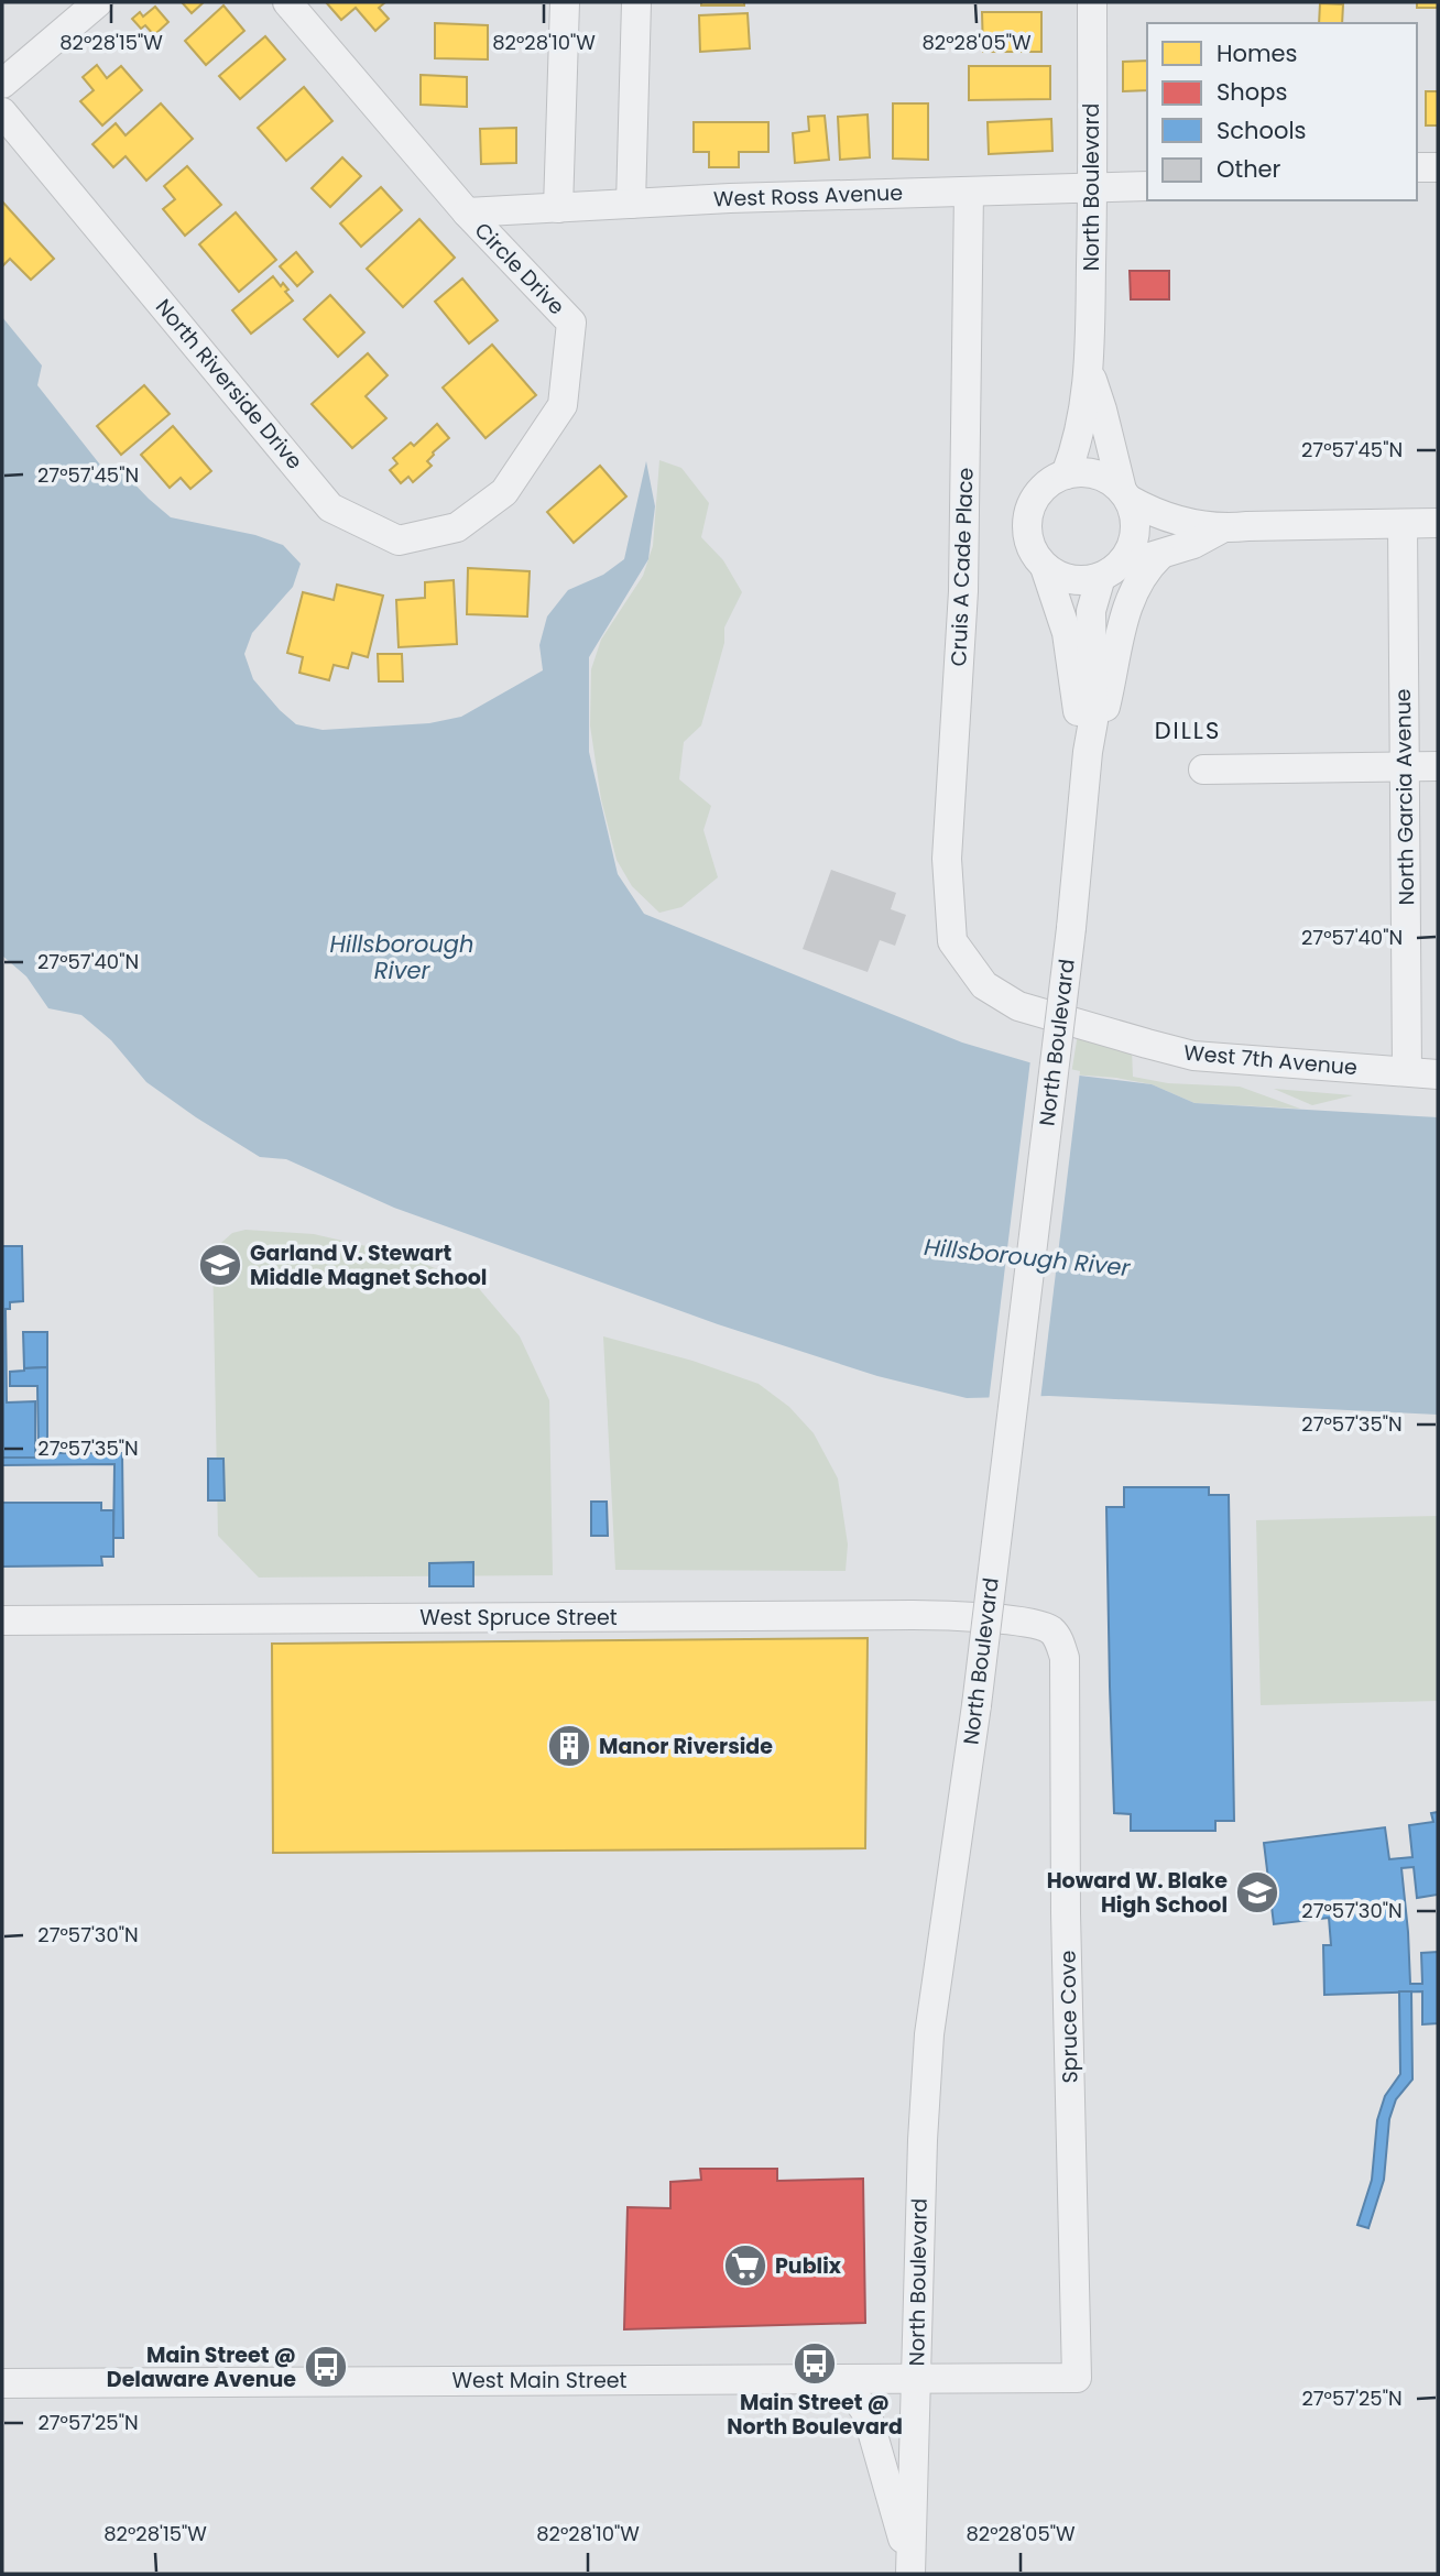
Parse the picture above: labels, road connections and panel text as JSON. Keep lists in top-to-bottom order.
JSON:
{
  "streets": {
    "street": [
      "North Boulevard",
      "West Ross Avenue",
      "Circle Drive",
      "North Riverside Drive",
      "Cruis A Cade Place",
      "North Garcia Avenue",
      "West 7th Avenue",
      "West Spruce Street",
      "Spruce Cove",
      "West Main Street"
    ]
  },
  "crossings": [
    ["North Boulevard", "West Ross Avenue"],
    ["North Boulevard", "West Main Street"],
    ["West Ross Avenue", "Circle Drive"],
    ["West Ross Avenue", "Cruis A Cade Place"],
    ["Circle Drive", "North Riverside Drive"],
    ["Cruis A Cade Place", "West 7th Avenue"],
    ["North Garcia Avenue", "West 7th Avenue"],
    ["West Spruce Street", "Spruce Cove"],
    ["Spruce Cove", "West Main Street"]
  ],
  "districts": ["DILLS"],
  "water": ["Hillsborough River"],
  "places": {
    "school or university": ["Garland V. Stewart Middle Magnet School", "Howard W. Blake High School"],
    "building": ["Manor Riverside"],
    "supermarket": ["Publix"],
    "bus stop": ["Main Street @ North Boulevard", "Main Street @ Delaware Avenue"]
  },
  "legend": [
    "Homes",
    "Shops",
    "Schools",
    "Other"
  ],
  "coordinates": [
    "82°28'15\"W",
    "82°28'10\"W",
    "82°28'05\"W",
    "27°57'45\"N",
    "27°57'40\"N",
    "27°57'35\"N",
    "27°57'30\"N",
    "27°57'25\"N"
  ]
}
